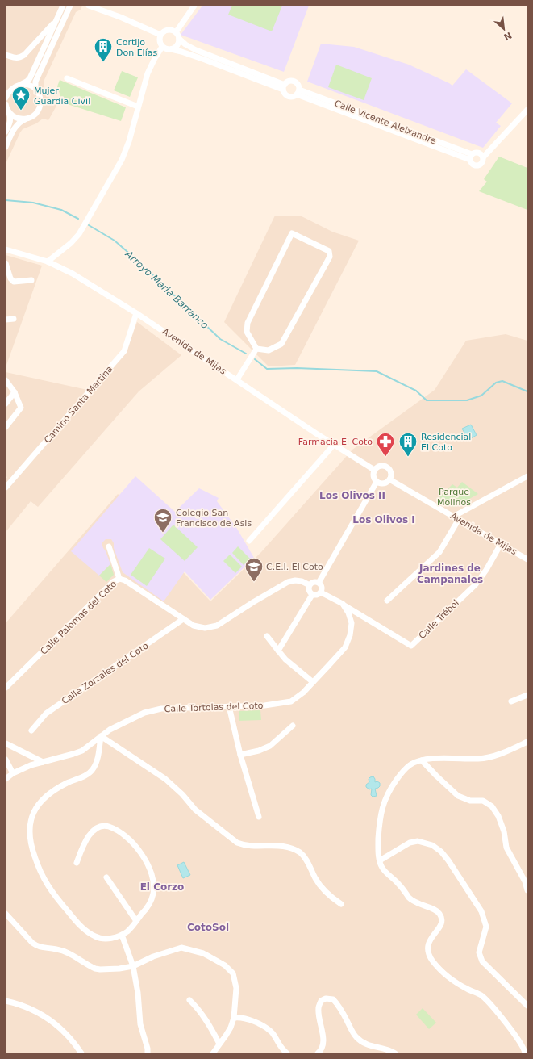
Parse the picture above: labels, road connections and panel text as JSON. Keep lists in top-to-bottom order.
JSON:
{
  "streets": {
    "street": [
      "Calle Vicente Aleixandre",
      "Avenida de Mijas",
      "Camino Santa Martina",
      "Calle Palomas del Coto",
      "Calle Trébol",
      "Calle Zorzales del Coto",
      "Calle Tortolas del Coto"
    ]
  },
  "crossings": [
    ["Avenida de Mijas", "Camino Santa Martina"],
    ["Avenida de Mijas", "Calle Trébol"],
    ["Calle Palomas del Coto", "Calle Zorzales del Coto"],
    ["Calle Trébol", "Calle Tortolas del Coto"]
  ],
  "districts": [
    "Los Olivos II",
    "Los Olivos I",
    "Jardines de Campanales",
    "El Corzo",
    "CotoSol"
  ],
  "water": ["Arroyo Maria Barranco"],
  "parks": ["Parque Molinos"],
  "places": {
    "building": ["Cortijo Don Elías", "Residencial El Coto"],
    "place": ["Mujer Guardia Civil"],
    "pharmacy": ["Farmacia El Coto"],
    "school or university": ["Colegio San Francisco de Asis", "C.E.I. El Coto"]
  },
  "north": "bottom right"
}
